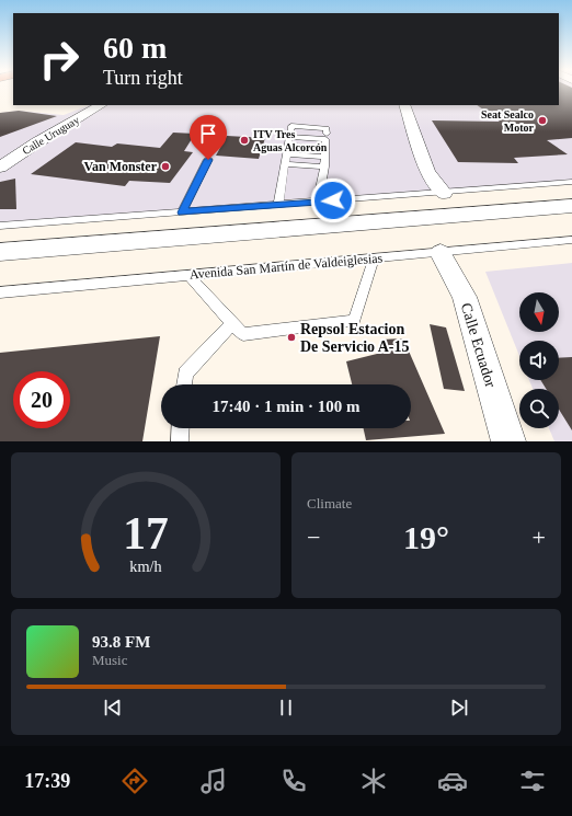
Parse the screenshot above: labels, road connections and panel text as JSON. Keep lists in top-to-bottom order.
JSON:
{
  "streets": {
    "street": ["Calle Uruguay", "Calle Ecuador"],
    "lane": ["Avenida San Martín de Valdeiglesias"]
  },
  "crossings": [
    ["Avenida San Martín de Valdeiglesias", "Calle Ecuador"]
  ],
  "places": [
    "Seat Sealco Motor",
    "ITV Tres Aguas Alcorcón",
    "Van Monster",
    "Repsol Estacion De Servicio A-15"
  ],
  "north": "bottom",
  "page": {
    "turn": ["60 m", "Turn right"],
    "limit": "20",
    "trip": "17:40 · 1 min · 100 m",
    "tile": "Climate",
    "heat": ["−", "19°", "+"],
    "song": ["93.8 FM", "Music"],
    "tabs": "17:39",
    "gauge": ["17", "km/h"]
  }
}
